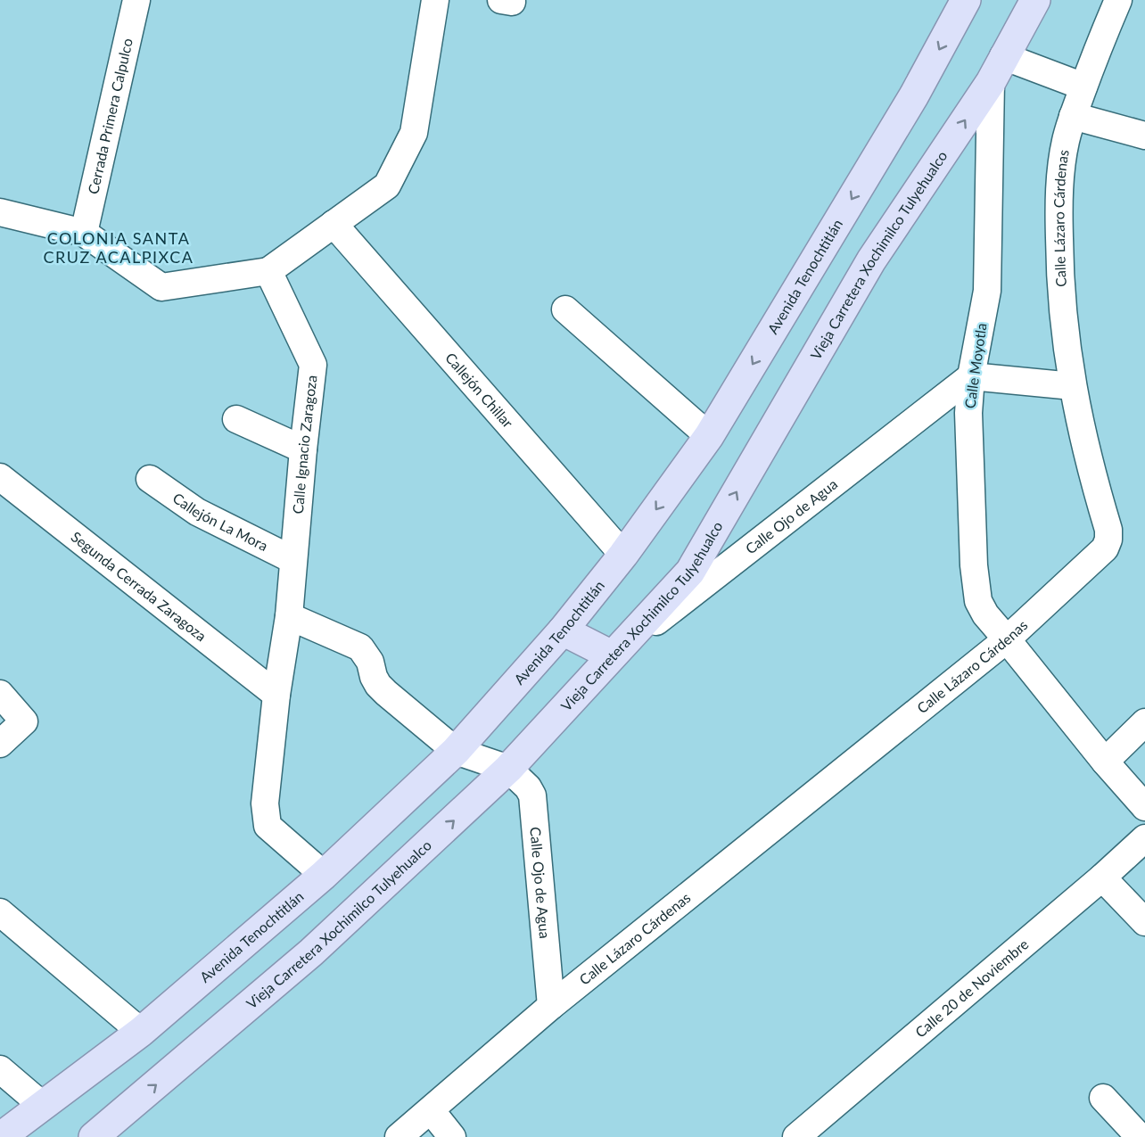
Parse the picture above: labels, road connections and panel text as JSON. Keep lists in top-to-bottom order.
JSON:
{
  "streets": {
    "main road": ["Vieja Carretera Xochimilco Tulyehualco", "Avenida Tenochtitlán"],
    "street": [
      "Cerrada Primera Calpulco",
      "Calle Lázaro Cárdenas",
      "Calle Moyotla",
      "Callejón Chillar",
      "Calle Ignacio Zaragoza",
      "Calle Ojo de Agua",
      "Callejón La Mora",
      "Segunda Cerrada Zaragoza",
      "Calle 20 de Noviembre"
    ]
  },
  "crossings": [
    ["Calle Lázaro Cárdenas", "Calle Moyotla"],
    ["Calle Lázaro Cárdenas", "Calle Ojo de Agua"],
    ["Vieja Carretera Xochimilco Tulyehualco", "Calle Moyotla"],
    ["Vieja Carretera Xochimilco Tulyehualco", "Calle Ojo de Agua"],
    ["Avenida Tenochtitlán", "Callejón Chillar"],
    ["Avenida Tenochtitlán", "Calle Ignacio Zaragoza"],
    ["Calle Moyotla", "Calle Ojo de Agua"],
    ["Calle Ignacio Zaragoza", "Callejón La Mora"],
    ["Calle Ignacio Zaragoza", "Segunda Cerrada Zaragoza"]
  ],
  "one_way": ["Vieja Carretera Xochimilco Tulyehualco", "Avenida Tenochtitlán"],
  "districts": ["COLONIA SANTA CRUZ ACALPIXCA"]
}
